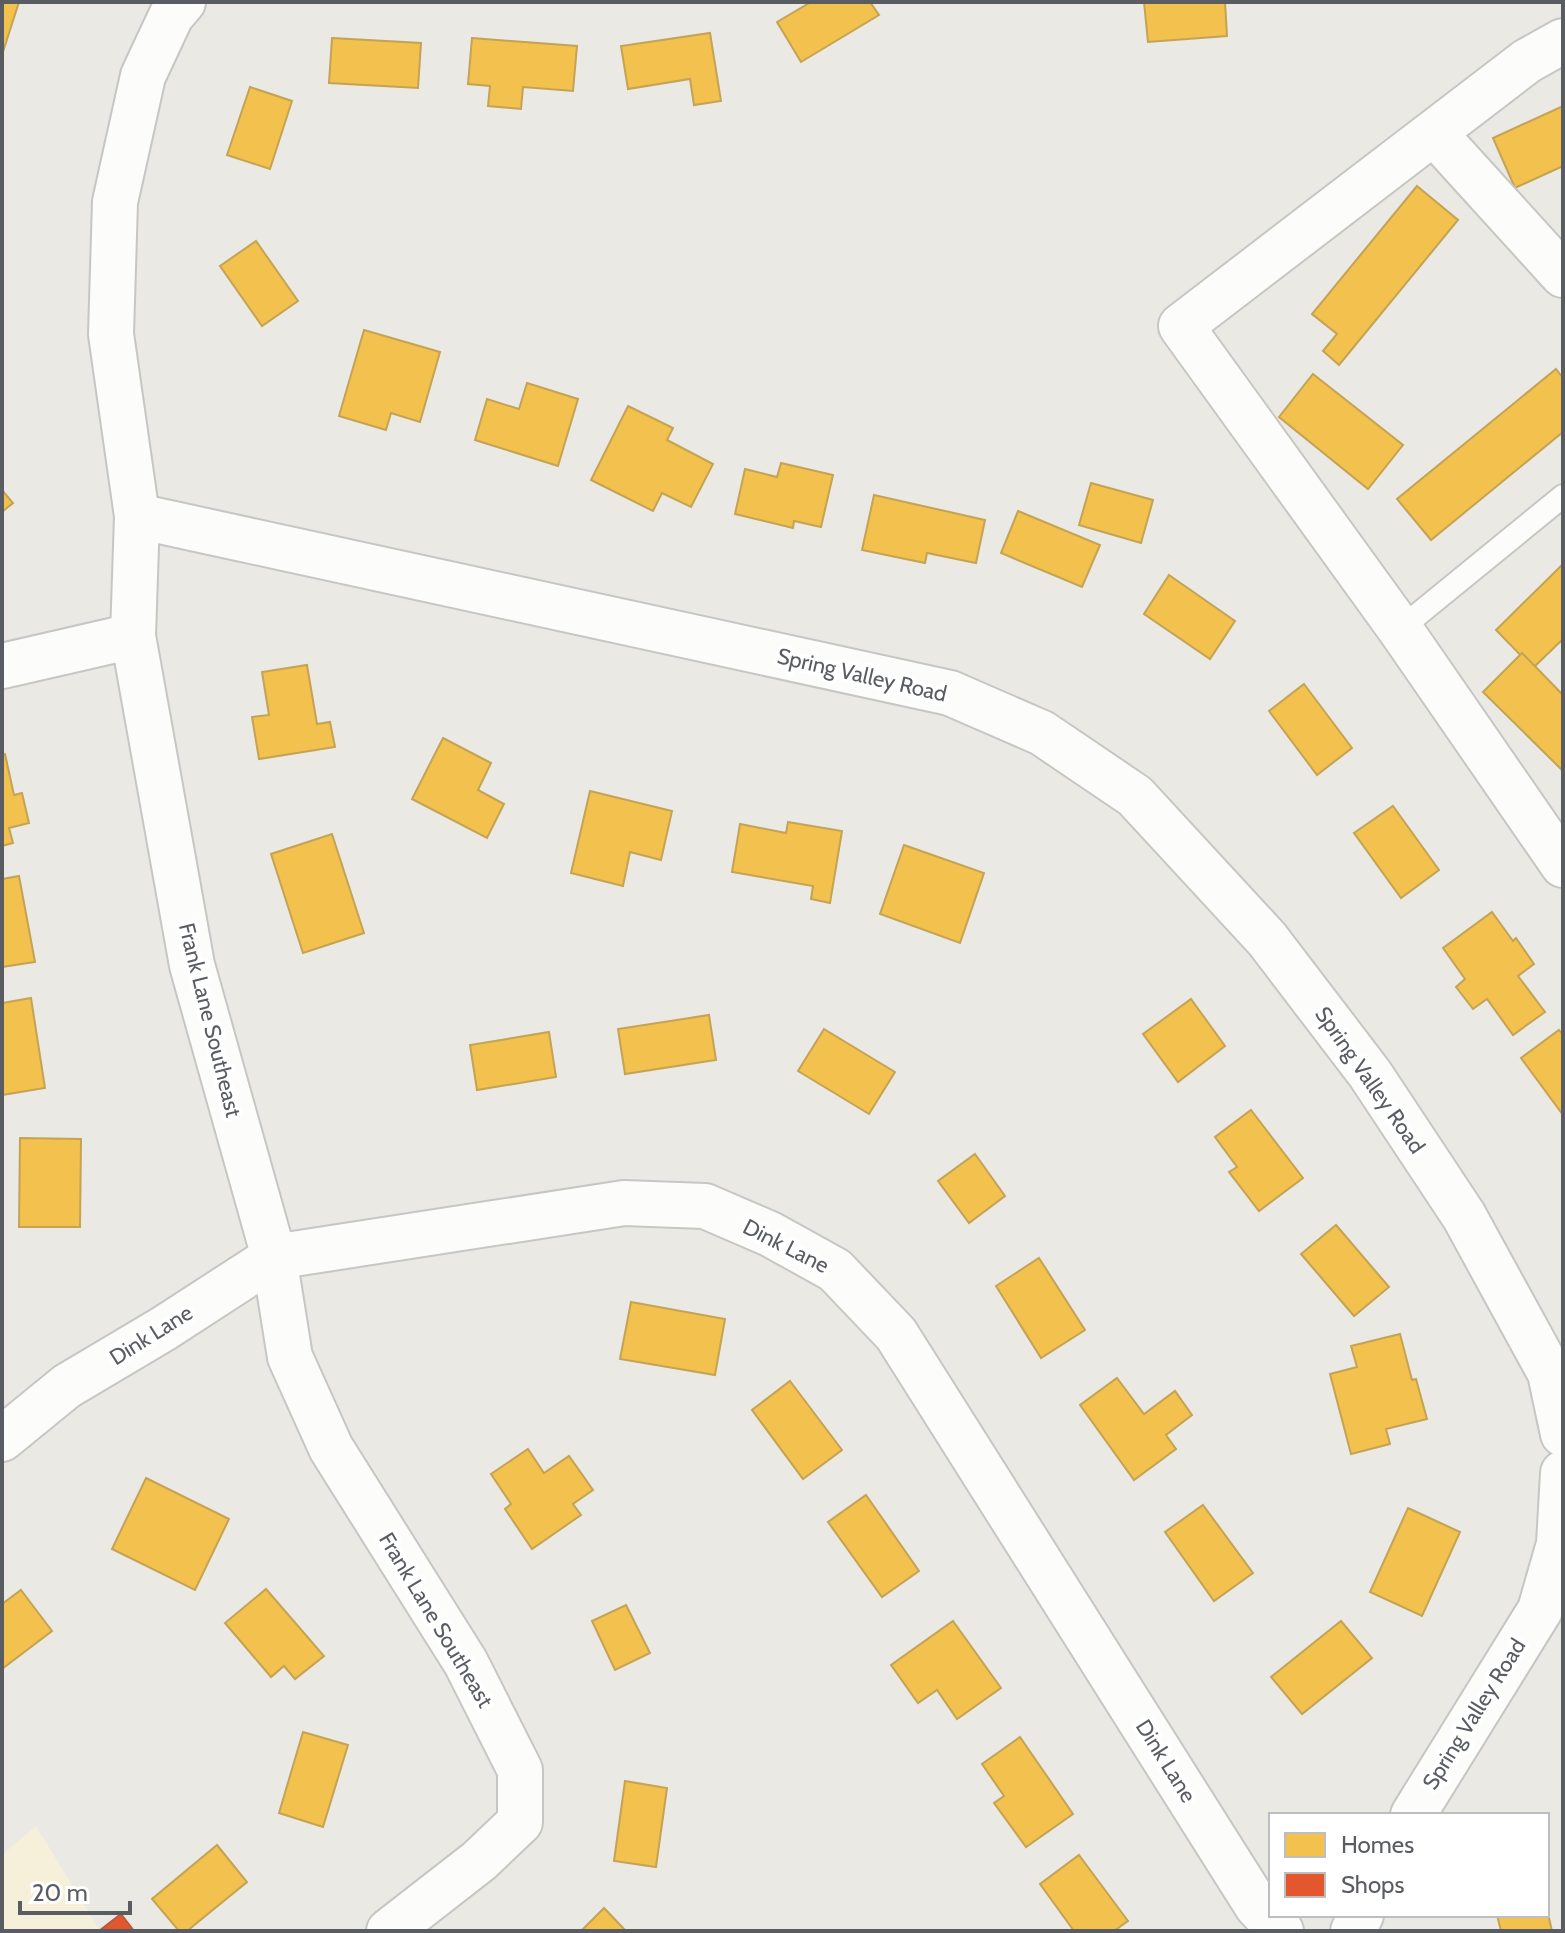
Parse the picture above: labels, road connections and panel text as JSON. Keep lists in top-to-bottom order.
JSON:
{
  "streets": {
    "street": ["Spring Valley Road", "Frank Lane Southeast", "Dink Lane"]
  },
  "crossings": [
    ["Spring Valley Road", "Frank Lane Southeast"],
    ["Frank Lane Southeast", "Dink Lane"]
  ],
  "legend": ["Homes", "Shops"],
  "scale_bar": "20 m"
}
